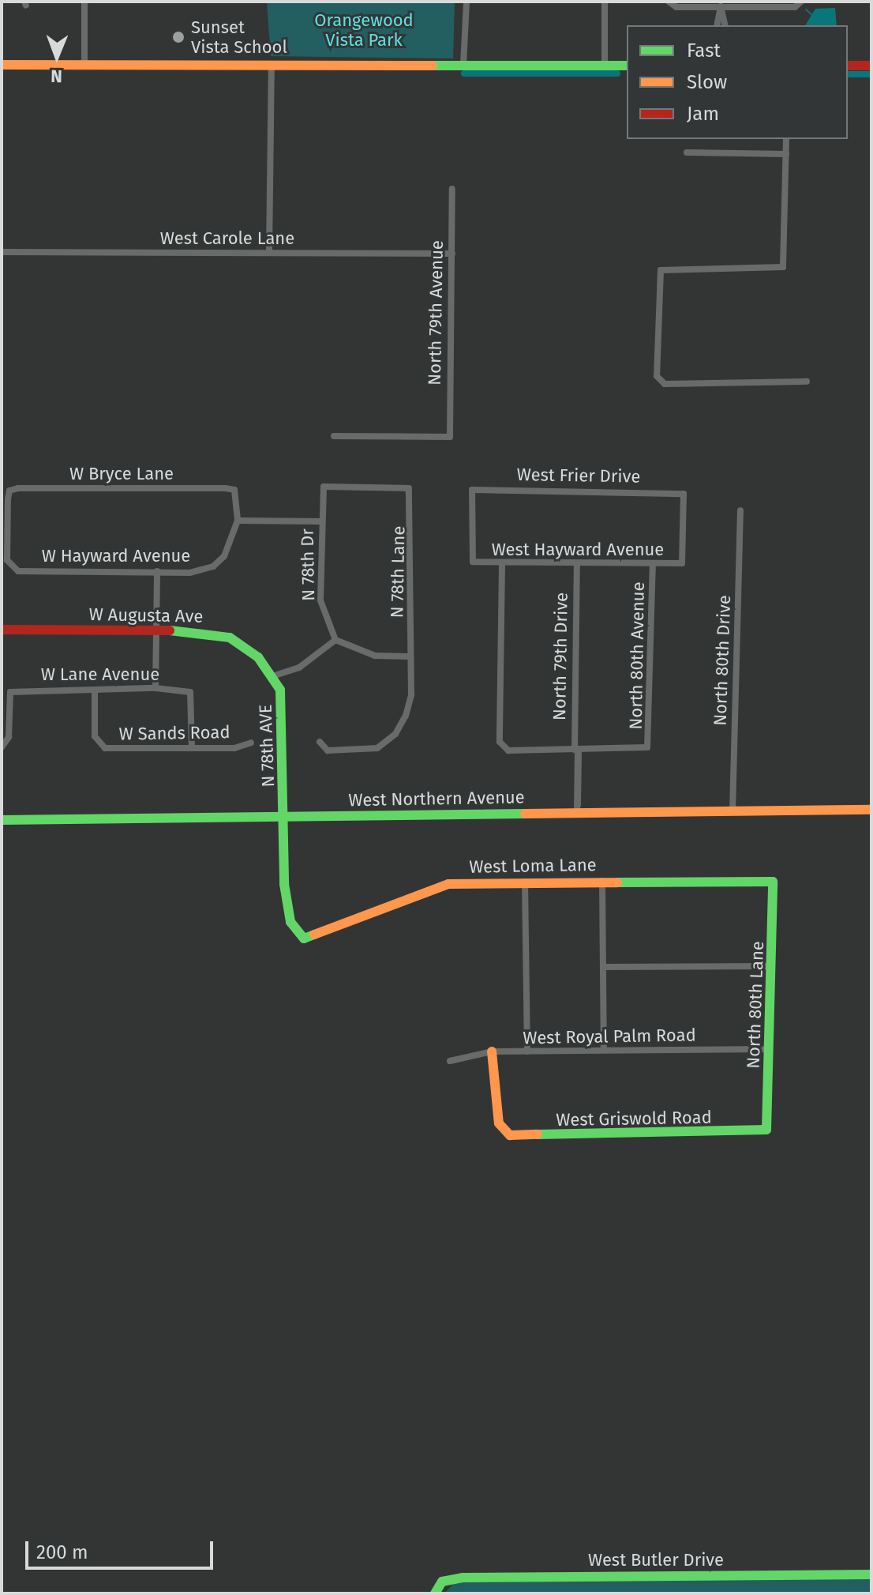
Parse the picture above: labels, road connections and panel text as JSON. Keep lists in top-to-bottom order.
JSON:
{
  "streets": {
    "street": [
      "West Carole Lane",
      "North 79th Avenue",
      "W Bryce Lane",
      "West Frier Drive",
      "West Hayward Avenue",
      "W Hayward Avenue",
      "N 78th Dr",
      "N 78th Lane",
      "W Augusta Ave",
      "North 80th Avenue",
      "North 79th Drive",
      "North 80th Drive",
      "W Lane Avenue",
      "W Sands Road",
      "N 78th AVE",
      "West Northern Avenue",
      "West Loma Lane",
      "North 80th Lane",
      "West Royal Palm Road",
      "West Griswold Road",
      "West Butler Drive"
    ]
  },
  "crossings": [
    ["West Carole Lane", "North 79th Avenue"],
    ["W Bryce Lane", "W Hayward Avenue"],
    ["West Frier Drive", "West Hayward Avenue"],
    ["West Hayward Avenue", "North 80th Avenue"],
    ["West Hayward Avenue", "North 79th Drive"],
    ["N 78th Dr", "N 78th Lane"],
    ["W Augusta Ave", "N 78th AVE"],
    ["North 80th Avenue", "North 79th Drive"],
    ["North 79th Drive", "West Northern Avenue"],
    ["North 80th Drive", "West Northern Avenue"],
    ["W Lane Avenue", "W Sands Road"],
    ["N 78th AVE", "West Northern Avenue"],
    ["N 78th AVE", "West Loma Lane"],
    ["West Northern Avenue", "West Loma Lane"],
    ["West Loma Lane", "North 80th Lane"],
    ["North 80th Lane", "West Royal Palm Road"],
    ["North 80th Lane", "West Griswold Road"],
    ["West Royal Palm Road", "West Griswold Road"]
  ],
  "parks": ["Orangewood Vista Park"],
  "places": ["Sunset Vista School"],
  "legend": ["Fast", "Slow", "Jam"],
  "scale_bar": "200 m",
  "north": "bottom"
}
